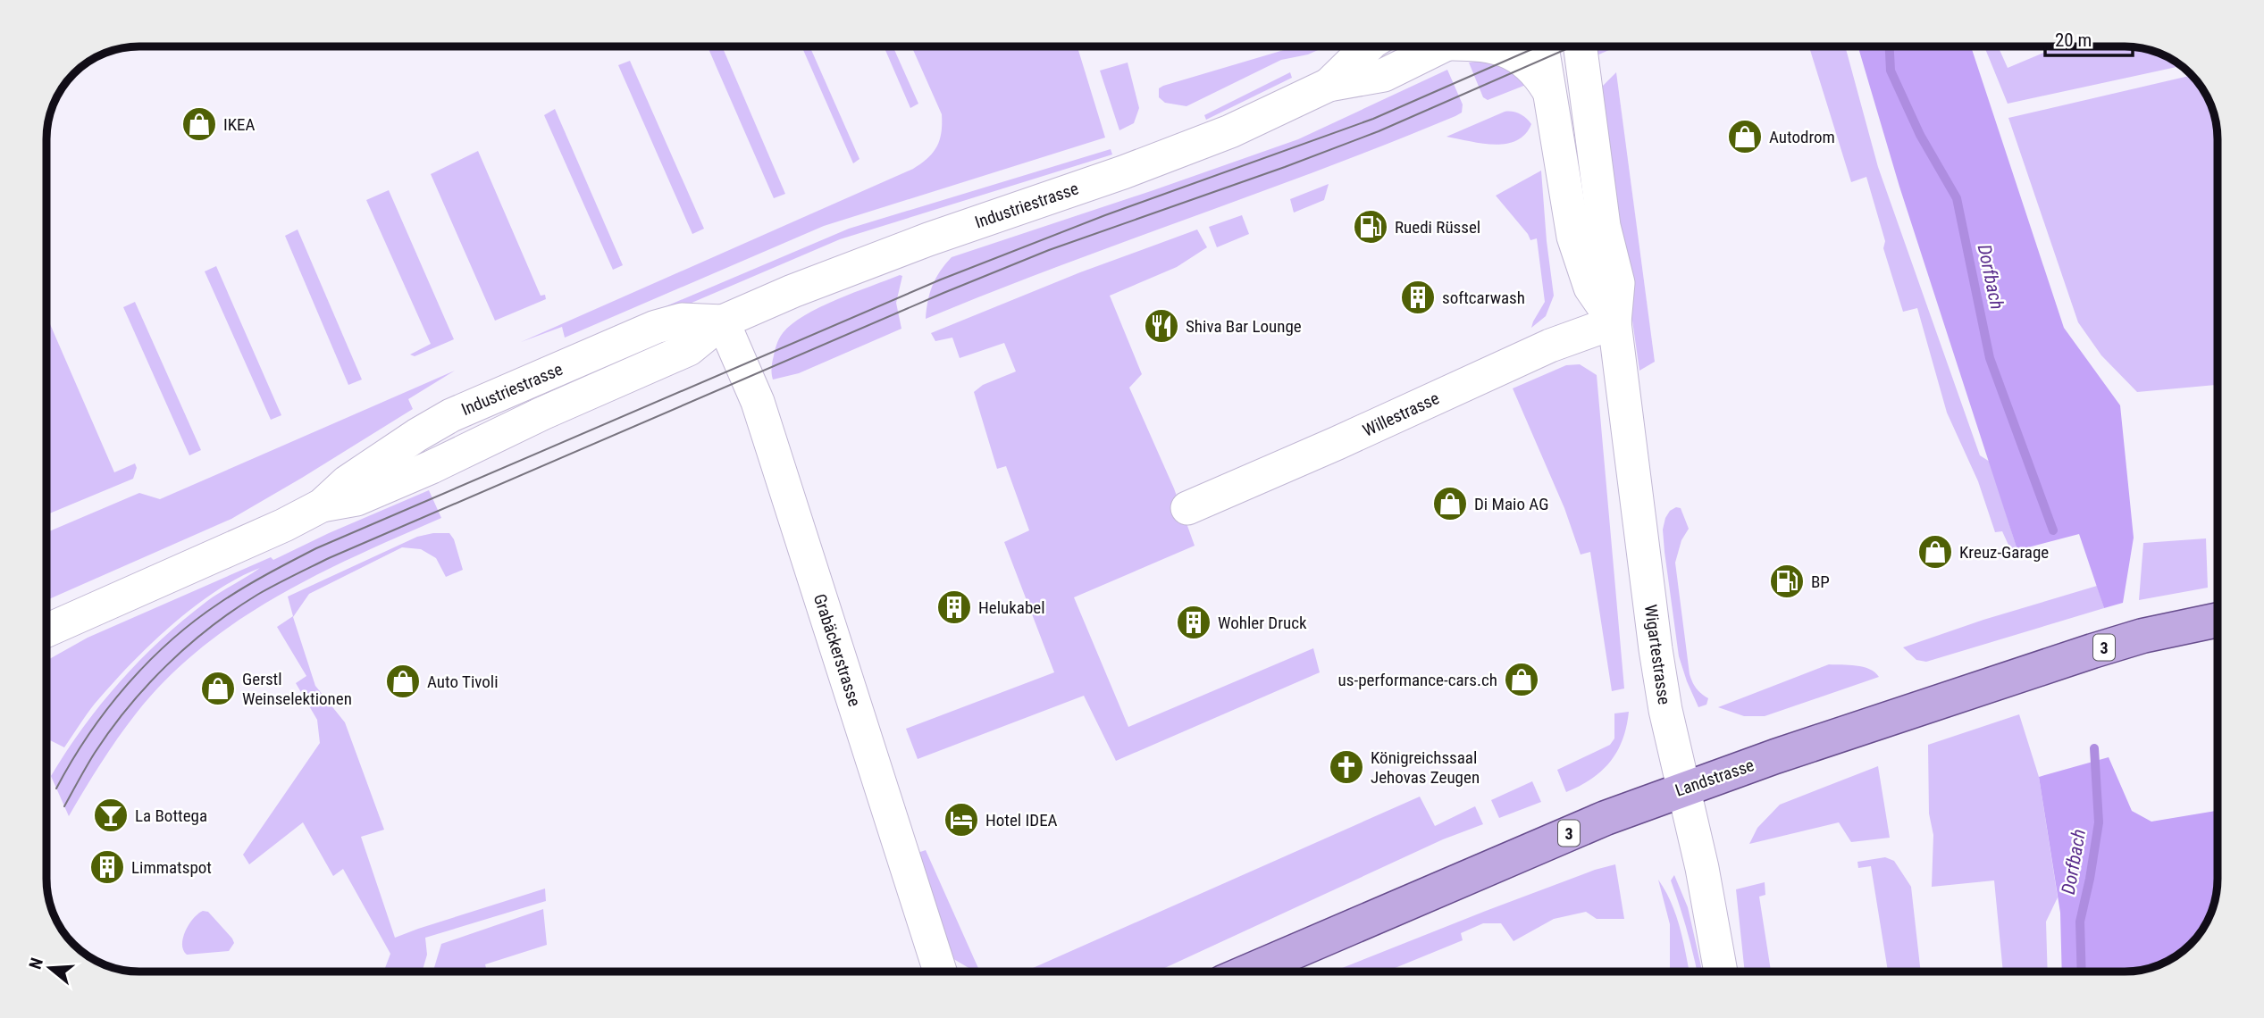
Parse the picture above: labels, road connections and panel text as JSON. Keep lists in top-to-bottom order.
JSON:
{
  "streets": {
    "main road": ["3", "Landstrasse"],
    "street": [
      "Industriestrasse",
      "Willestrasse",
      "Grabäckerstrasse",
      "Wigartestrasse"
    ]
  },
  "crossings": [
    ["Industriestrasse", "Grabäckerstrasse"],
    ["Willestrasse", "Wigartestrasse"],
    ["Wigartestrasse", "Landstrasse"]
  ],
  "water": ["Dorfbach"],
  "places": {
    "shop": [
      "IKEA",
      "Autodrom",
      "Di Maio AG",
      "Kreuz-Garage",
      "us-performance-cars.ch",
      "Auto Tivoli",
      "Gerstl Weinselektionen"
    ],
    "fuel station": ["Ruedi Rüssel", "BP"],
    "building": [
      "softcarwash",
      "Helukabel",
      "Wohler Druck",
      "Limmatspot"
    ],
    "restaurant": ["Shiva Bar Lounge"],
    "church": ["Königreichssaal Jehovas Zeugen"],
    "bar": ["La Bottega"],
    "hotel": ["Hotel IDEA"]
  },
  "scale_bar": "20 m",
  "north": "left"
}
